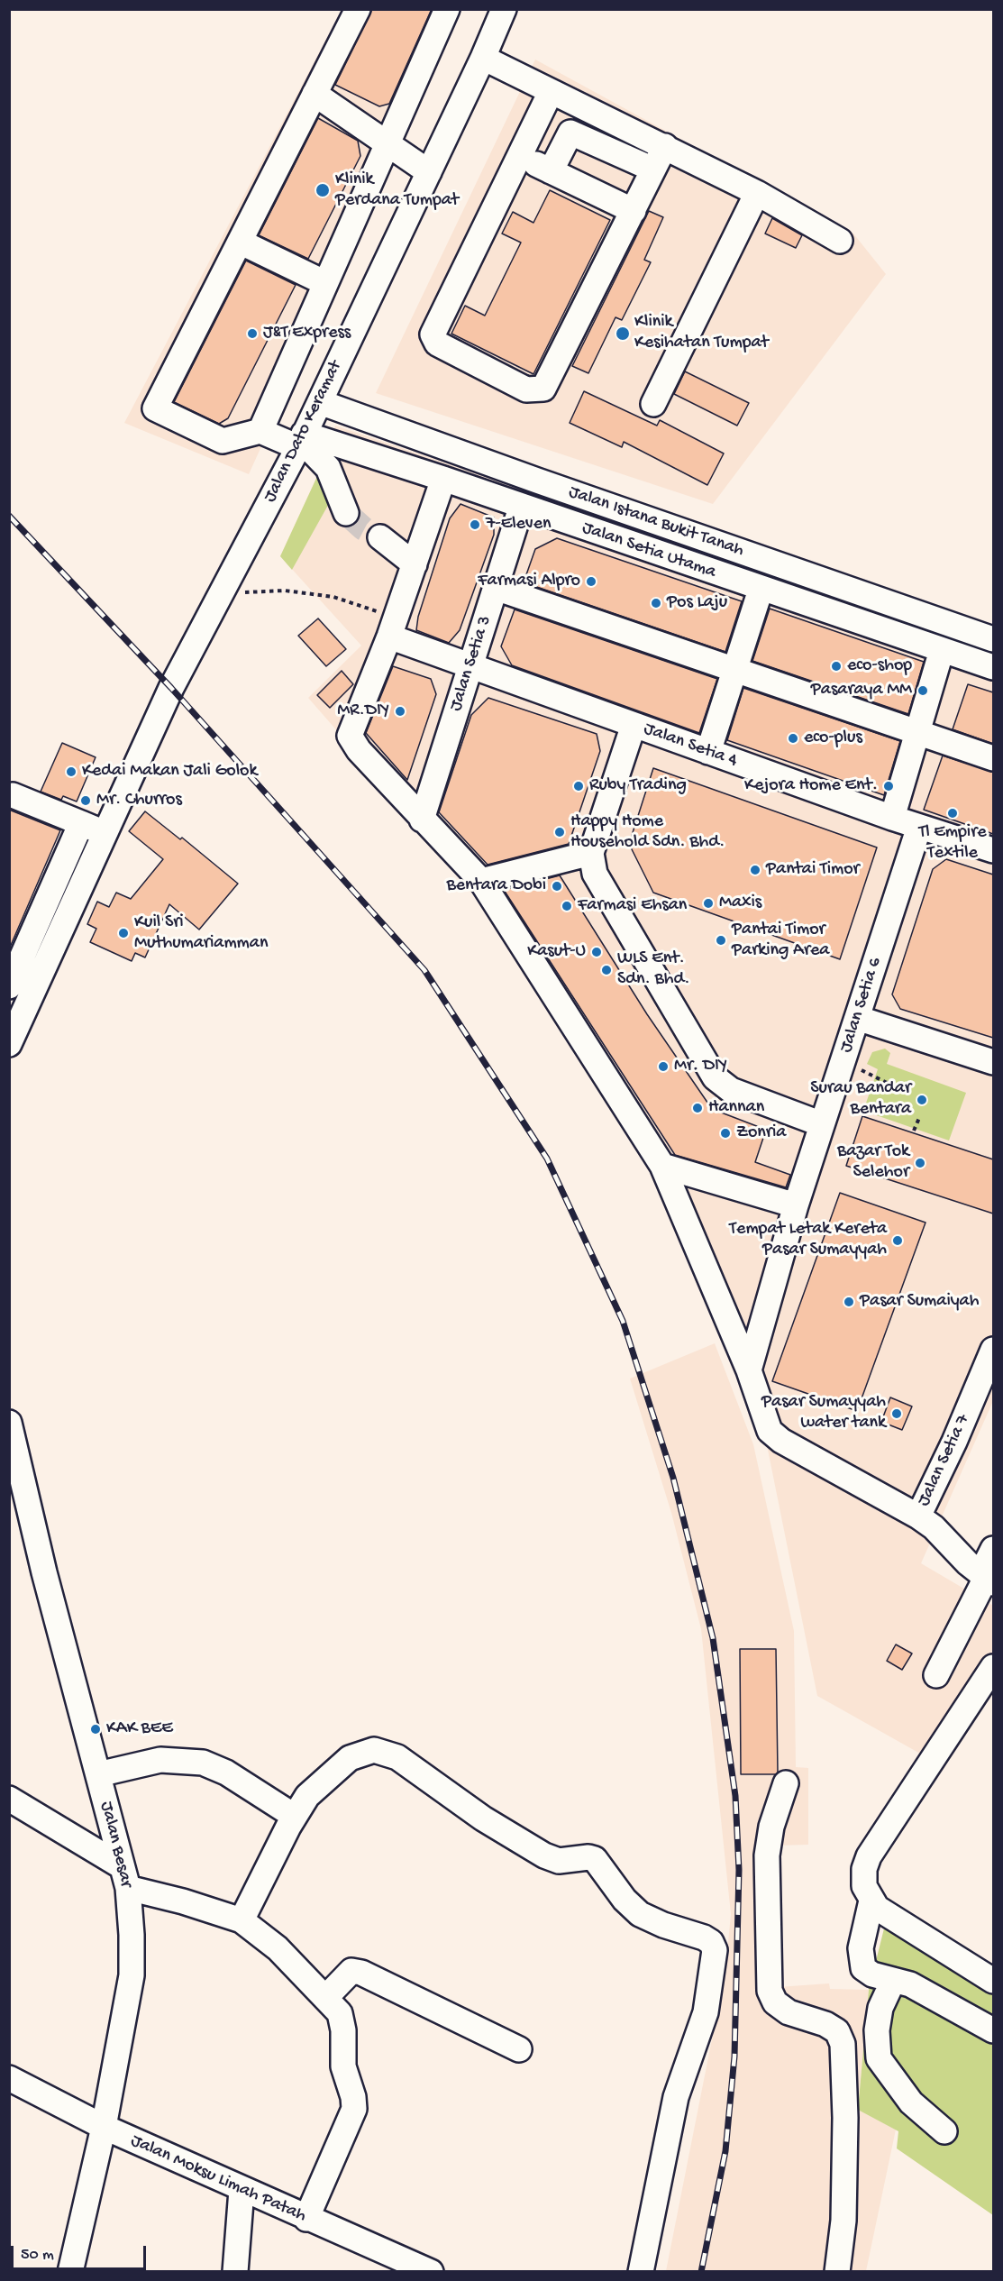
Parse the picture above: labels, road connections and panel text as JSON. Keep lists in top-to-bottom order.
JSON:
{
  "streets": {
    "street": [
      "Jalan Dato Keramat",
      "Jalan Istana Bukit Tanah",
      "Jalan Setia Utama",
      "Jalan Setia 3",
      "Jalan Setia 4",
      "Jalan Setia 6",
      "Jalan Setia 7",
      "Jalan Besar",
      "Jalan Moksu Limah Patah"
    ]
  },
  "crossings": [
    ["Jalan Dato Keramat", "Jalan Istana Bukit Tanah"],
    ["Jalan Dato Keramat", "Jalan Setia Utama"],
    ["Jalan Setia Utama", "Jalan Setia 3"],
    ["Jalan Setia 3", "Jalan Setia 4"],
    ["Jalan Setia 4", "Jalan Setia 6"],
    ["Jalan Setia 6", "Jalan Setia 7"],
    ["Jalan Besar", "Jalan Moksu Limah Patah"]
  ],
  "places": [
    "Klinik Perdana Tumpat",
    "J&T Express",
    "Klinik Kesihatan Tumpat",
    "7-Eleven",
    "Farmasi Alpro",
    "Pos Laju",
    "eco-shop",
    "Pasaraya MM",
    "MR.DIY",
    "eco-plus",
    "Kedai Makan Jali Golok",
    "Ruby Trading",
    "Kejora Home Ent.",
    "Mr. Churros",
    "Tl Empire Textile",
    "Happy Home Household Sdn. Bhd.",
    "Pantai Timor",
    "Bentara Dobi",
    "Maxis",
    "Farmasi Ehsan",
    "Kuil Sri Muthumariamman",
    "Pantai Timor Parking Area",
    "Kasut-U",
    "WLS Ent. Sdn. Bhd.",
    "Mr. DIY",
    "Surau Bandar Bentara",
    "Hannan",
    "Zonria",
    "Bazar Tok Selehor",
    "Tempat Letak Kereta Pasar Sumayyah",
    "Pasar Sumaiyah",
    "Pasar Sumayyah water tank",
    "KAK BEE"
  ],
  "scale_bar": "50 m"
}
